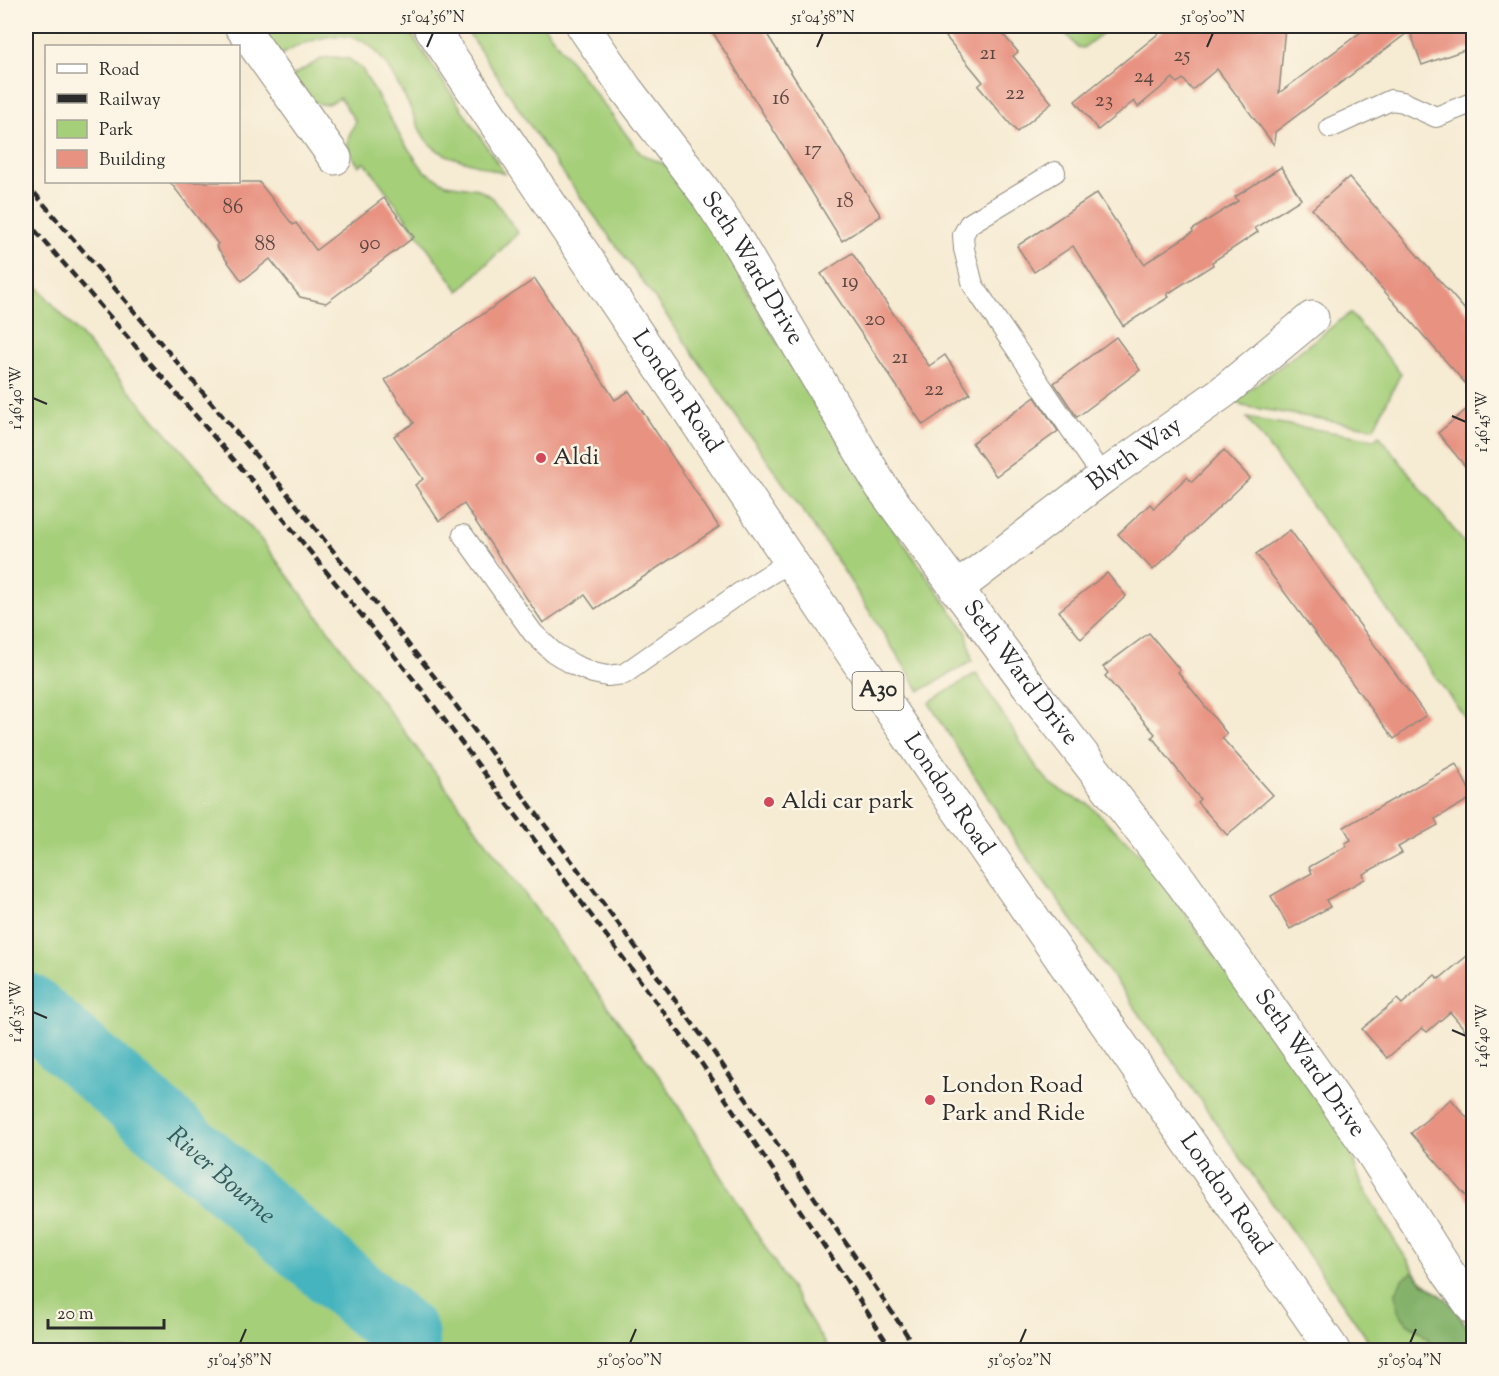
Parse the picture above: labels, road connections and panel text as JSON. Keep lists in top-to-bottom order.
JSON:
{
  "streets": {
    "main road": [
      "Seth Ward Drive",
      "London Road",
      "Blyth Way",
      "A30"
    ]
  },
  "crossings": [
    ["Seth Ward Drive", "Blyth Way"]
  ],
  "water": ["River Bourne"],
  "places": ["Aldi", "Aldi car park", "London Road Park and Ride"],
  "house_numbers": [
    "21",
    "25",
    "24",
    "22",
    "16",
    "23",
    "17",
    "18",
    "86",
    "90",
    "88",
    "19",
    "20",
    "21",
    "22"
  ],
  "legend": [
    "Road",
    "Railway",
    "Park",
    "Building"
  ],
  "scale_bar": "20 m",
  "coordinates": [
    "51°04'56\"N",
    "51°04'58\"N",
    "51°05'00\"N",
    "1°46'40\"W",
    "1°46'45\"W",
    "1°46'35\"W",
    "51°05'02\"N",
    "51°05'04\"N"
  ]
}
